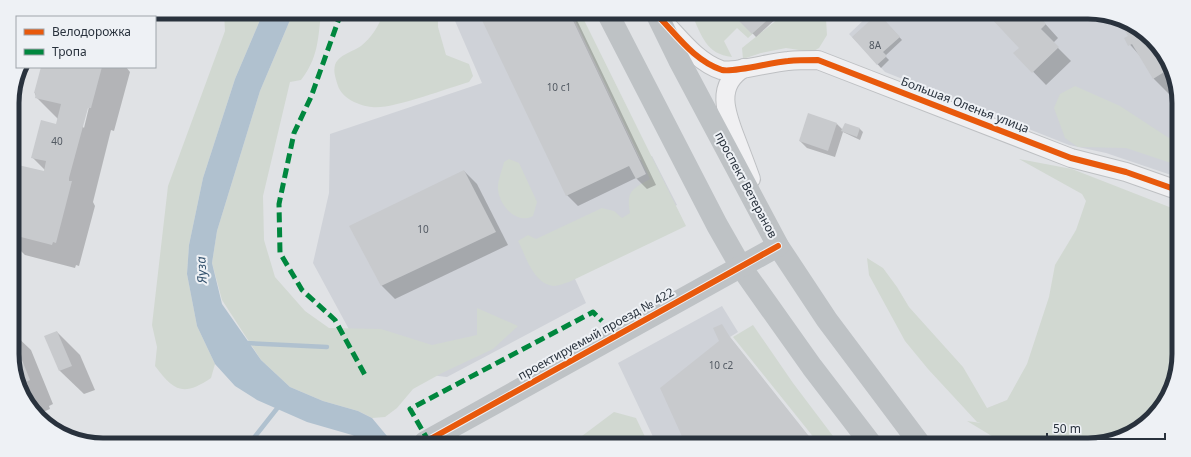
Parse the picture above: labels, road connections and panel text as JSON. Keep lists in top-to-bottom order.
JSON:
{
  "streets": {
    "main road": ["проспект Ветеранов", "проектируемый проезд № 422"],
    "street": ["Большая Оленья улица"]
  },
  "crossings": [
    ["проспект Ветеранов", "проектируемый проезд № 422"]
  ],
  "water": ["Яуза"],
  "house_numbers": [
    "8А",
    "10 с1",
    "40",
    "10",
    "10 с2"
  ],
  "legend": ["Велодорожка", "Тропа"],
  "scale_bar": "50 m"
}
